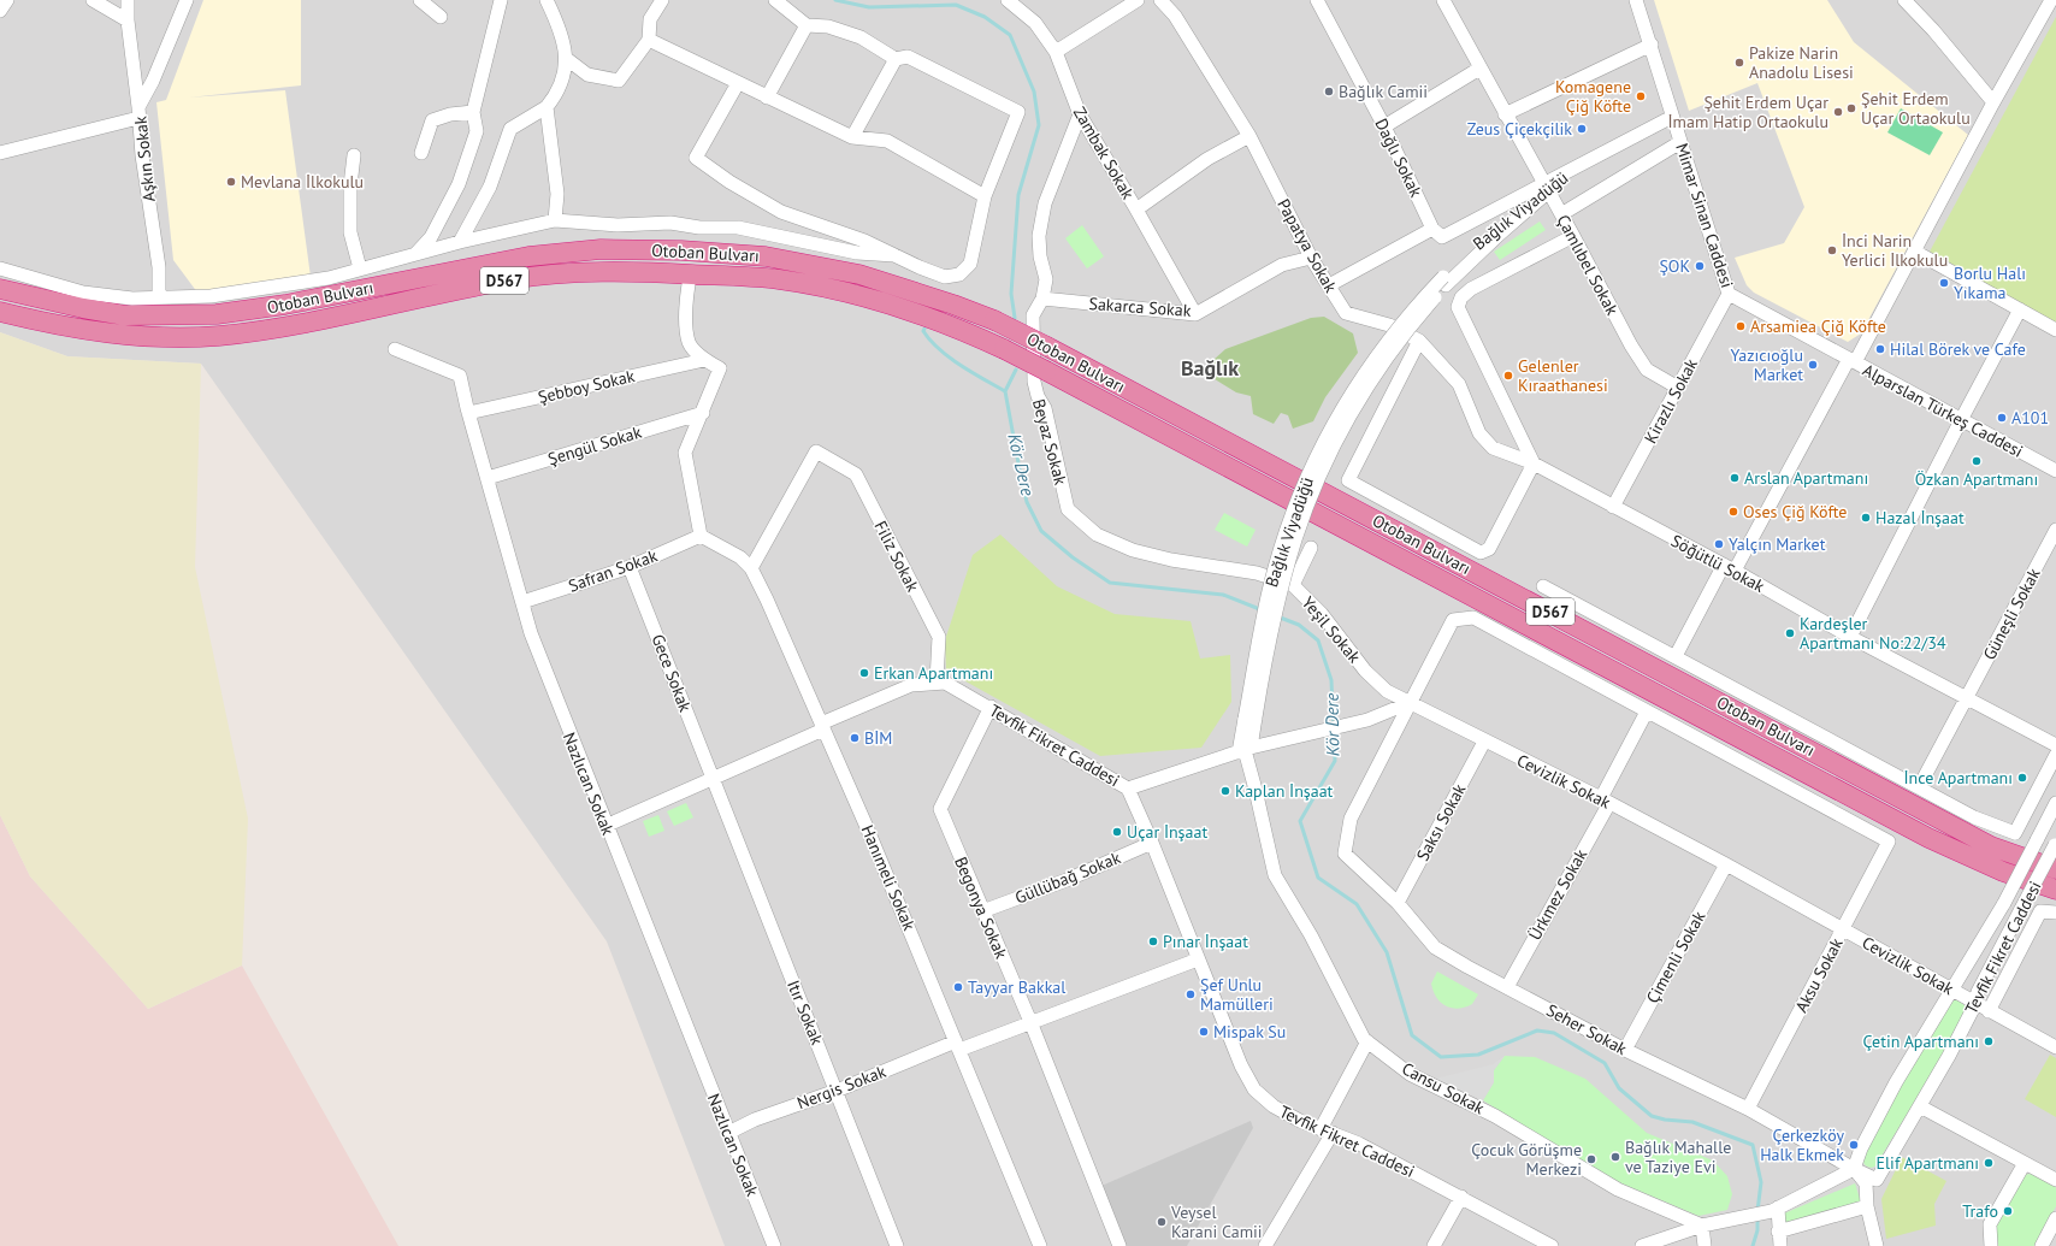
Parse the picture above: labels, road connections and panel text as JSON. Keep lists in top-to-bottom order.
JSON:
{
  "streets": {
    "highway": ["Otoban Bulvarı", "D567"],
    "street": [
      "Zambak Sokak",
      "Dağlı Sokak",
      "Aşkın Sokak",
      "Bağlık Viyadüğü",
      "Mimar Sinan Caddesi",
      "Papatya Sokak",
      "Çamlıbel Sokak",
      "Sakarca Sokak",
      "Şebboy Sokak",
      "Kirazlı Sokak",
      "Alparslan Türkeş Caddesi",
      "Beyaz Sokak",
      "Şengül Sokak",
      "Filiz Sokak",
      "Söğütlü Sokak",
      "Safran Sokak",
      "Güneşli Sokak",
      "Yeşil Sokak",
      "Gece Sokak",
      "Tevfik Fikret Caddesi",
      "Cevizlik Sokak",
      "Nazlıcan Sokak",
      "Saksı Sokak",
      "Hanımeli Sokak",
      "Güllübağ Sokak",
      "Ürkmez Sokak",
      "Begonya Sokak",
      "Çimenli Sokak",
      "Aksu Sokak",
      "Itır Sokak",
      "Seher Sokak",
      "Nergis Sokak",
      "Cansu Sokak"
    ]
  },
  "crossings": [
    ["Zambak Sokak", "Sakarca Sokak"],
    ["Bağlık Viyadüğü", "Mimar Sinan Caddesi"],
    ["Bağlık Viyadüğü", "Çamlıbel Sokak"],
    ["Bağlık Viyadüğü", "Cansu Sokak"],
    ["Mimar Sinan Caddesi", "Kirazlı Sokak"],
    ["Mimar Sinan Caddesi", "Alparslan Türkeş Caddesi"],
    ["Papatya Sokak", "Sakarca Sokak"],
    ["Papatya Sokak", "Söğütlü Sokak"],
    ["Çamlıbel Sokak", "Kirazlı Sokak"],
    ["Sakarca Sokak", "Beyaz Sokak"],
    ["Şebboy Sokak", "Nazlıcan Sokak"],
    ["Kirazlı Sokak", "Söğütlü Sokak"],
    ["Beyaz Sokak", "Yeşil Sokak"],
    ["Şengül Sokak", "Nazlıcan Sokak"],
    ["Filiz Sokak", "Tevfik Fikret Caddesi"],
    ["Filiz Sokak", "Hanımeli Sokak"],
    ["Söğütlü Sokak", "Güneşli Sokak"],
    ["Safran Sokak", "Gece Sokak"],
    ["Safran Sokak", "Nazlıcan Sokak"],
    ["Safran Sokak", "Hanımeli Sokak"],
    ["Yeşil Sokak", "Cevizlik Sokak"],
    ["Yeşil Sokak", "Seher Sokak"],
    ["Gece Sokak", "Itır Sokak"],
    ["Tevfik Fikret Caddesi", "Cevizlik Sokak"],
    ["Tevfik Fikret Caddesi", "Güllübağ Sokak"],
    ["Tevfik Fikret Caddesi", "Begonya Sokak"],
    ["Tevfik Fikret Caddesi", "Seher Sokak"],
    ["Tevfik Fikret Caddesi", "Nergis Sokak"],
    ["Cevizlik Sokak", "Saksı Sokak"],
    ["Cevizlik Sokak", "Ürkmez Sokak"],
    ["Cevizlik Sokak", "Çimenli Sokak"],
    ["Cevizlik Sokak", "Aksu Sokak"],
    ["Cevizlik Sokak", "Seher Sokak"],
    ["Nazlıcan Sokak", "Nergis Sokak"],
    ["Saksı Sokak", "Seher Sokak"],
    ["Hanımeli Sokak", "Nergis Sokak"],
    ["Güllübağ Sokak", "Begonya Sokak"],
    ["Ürkmez Sokak", "Aksu Sokak"],
    ["Ürkmez Sokak", "Seher Sokak"],
    ["Begonya Sokak", "Nergis Sokak"],
    ["Çimenli Sokak", "Seher Sokak"],
    ["Aksu Sokak", "Seher Sokak"],
    ["Itır Sokak", "Nergis Sokak"]
  ],
  "districts": ["Bağlık"],
  "water": ["Kör Dere"],
  "places": [
    "Pakize Narin Anadolu Lisesi",
    "Bağlık Camii",
    "Komagene Çiğ Köfte",
    "Şehit Erdem Uçar Ortaokulu",
    "Şehit Erdem Uçar İmam Hatip Ortaokulu",
    "Zeus Çiçekçilik",
    "Mevlana İlkokulu",
    "İnci Narin Yerlici İlkokulu",
    "ŞOK",
    "Borlu Halı Yıkama",
    "Arsamiea Çiğ Köfte",
    "Hilal Börek ve Cafe",
    "Yazıcıoğlu Market",
    "Gelenler Kıraathanesi",
    "A101",
    "Özkan Apartmanı",
    "Arslan Apartmanı",
    "Oses Çiğ Köfte",
    "Hazal İnşaat",
    "Yalçın Market",
    "Kardeşler Apartmanı No:22/34",
    "Erkan Apartmanı",
    "BİM",
    "İnce Apartmanı",
    "Kaplan İnşaat",
    "Uçar İnşaat",
    "Pınar İnşaat",
    "Tayyar Bakkal",
    "Şef Unlu Mamülleri",
    "Mispak Su",
    "Çetin Apartmanı",
    "Çerkezköy Halk Ekmek",
    "Bağlık Mahalle ve Taziye Evi",
    "Çocuk Görüşme Merkezi",
    "Elif Apartmanı",
    "Trafo",
    "Veysel Karani Camii"
  ]
}
